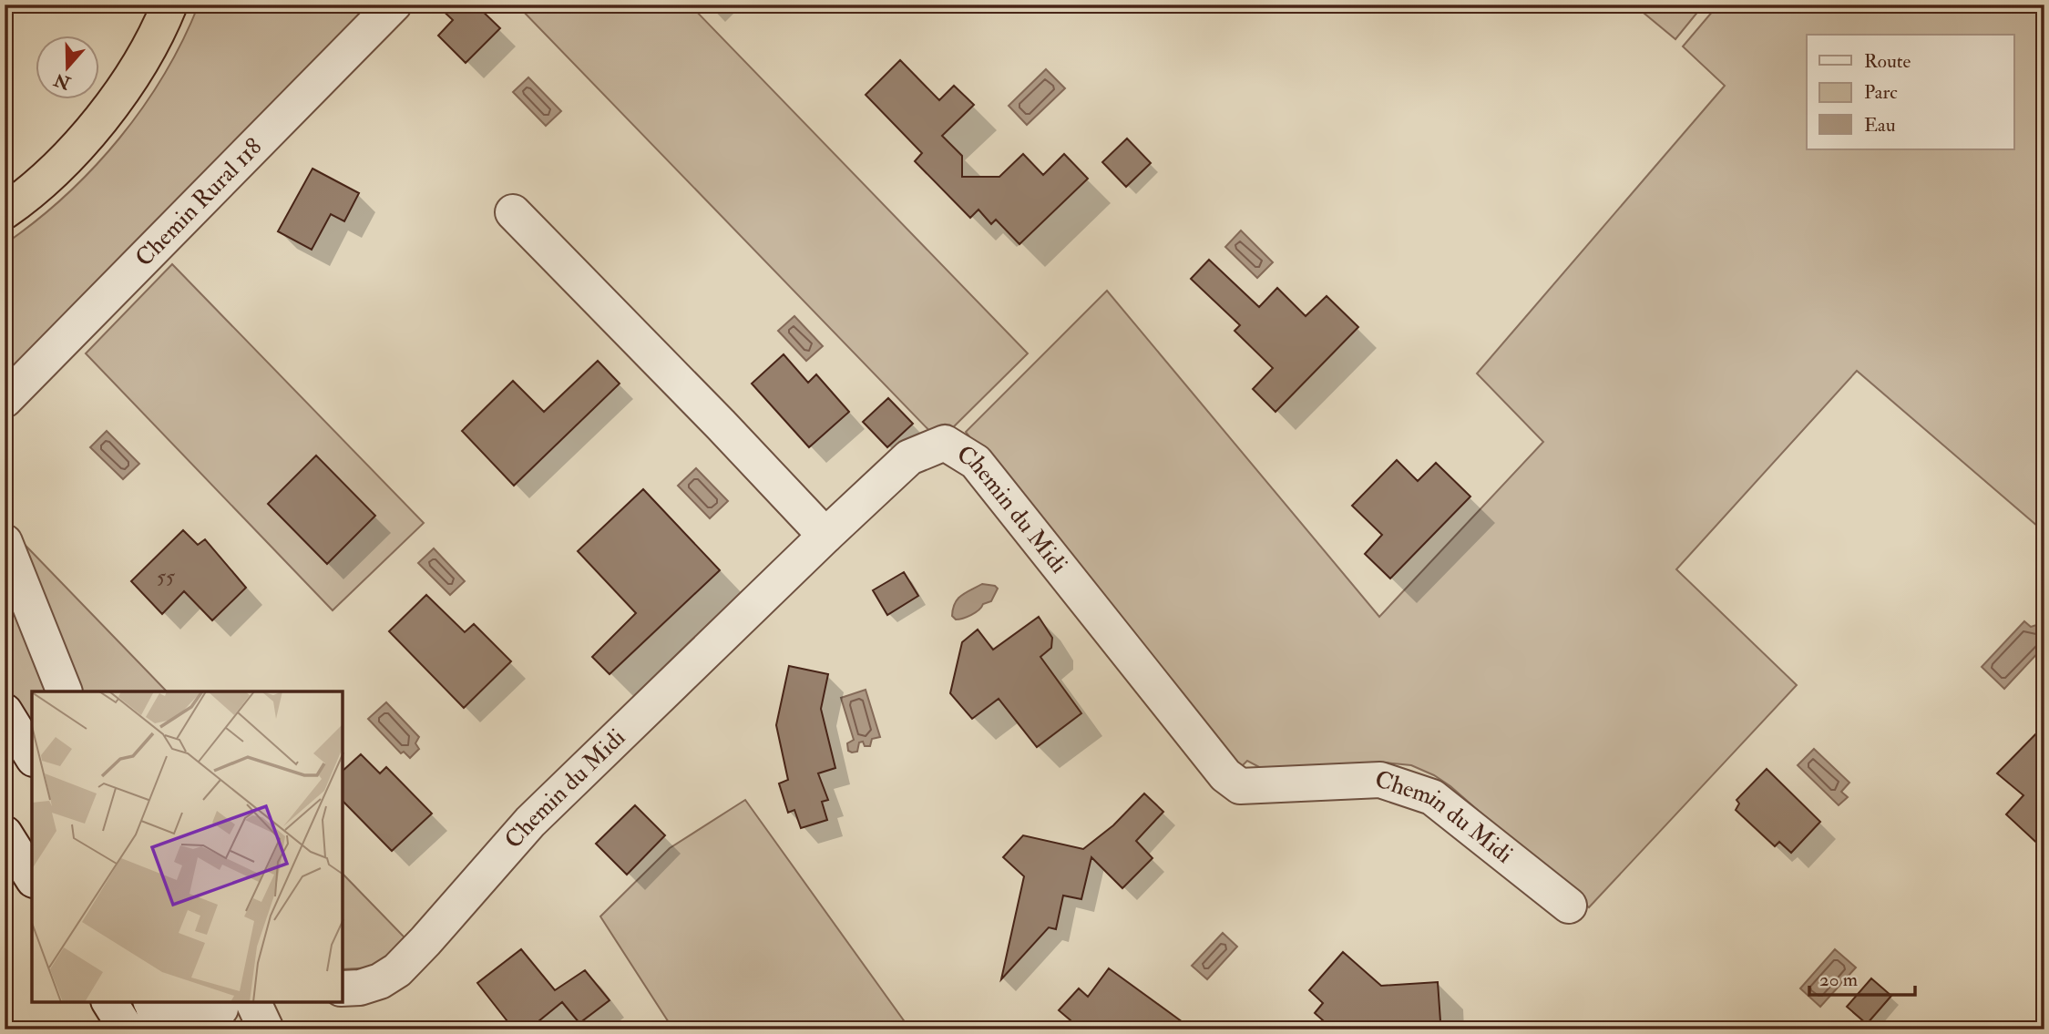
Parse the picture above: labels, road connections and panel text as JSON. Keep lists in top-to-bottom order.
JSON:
{
  "streets": {
    "street": ["Chemin Rural 118", "Chemin du Midi"]
  },
  "house_numbers": ["55"],
  "legend": ["Route", "Parc", "Eau"],
  "scale_bar": "20 m",
  "north": "bottom"
}
